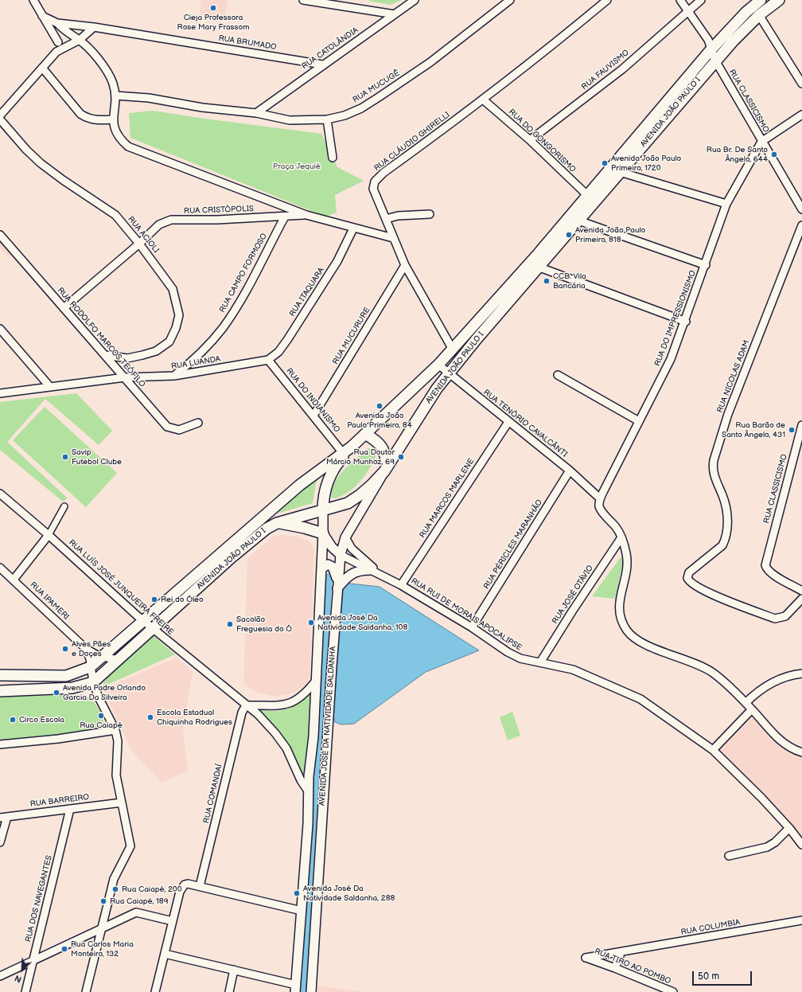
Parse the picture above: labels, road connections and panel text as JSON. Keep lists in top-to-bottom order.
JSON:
{
  "streets": {
    "main road": ["AVENIDA JOÃO PAULO I"],
    "street": [
      "RUA BRUMADO",
      "RUA CATOLÂNDIA",
      "RUA FAUVISMO",
      "RUA MUCUGÊ",
      "RUA CLASSICISMO",
      "RUA DO GONGORISMO",
      "RUA CLÁUDIO GHIRELLI",
      "RUA CRISTÓPOLIS",
      "RUA ACIOLI",
      "RUA CAMPO FORMOSO",
      "RUA ITAQUARA",
      "RUA DO IMPRESSIONISMO",
      "RUA MUCURURE",
      "RUA RODOLFO MARCOS TEÓFILO",
      "RUA LUANDA",
      "RUA NICOLAS ADAM",
      "RUA DO INDIANISMO",
      "RUA TENÓRIO CAVALCÂNTI",
      "RUA MARCOS MARLENE",
      "RUA PÉRICLES MARANHÃO",
      "RUA LUÍS JOSÉ JUNQUEIRA FREIRE",
      "RUA JOSÉ OTÁVIO",
      "RUA IPAMERI",
      "RUA RUI DE MORAIS APOCALIPSE",
      "AVENIDA JOSÉ DA NATIVIDADE SALDANHA",
      "RUA COMANDAÍ",
      "RUA BARREIRO",
      "RUA DOS NAVEGANTES",
      "RUA COLUMBIA",
      "RUA TIRO AO POMBO"
    ]
  },
  "crossings": [
    ["RUA BRUMADO", "RUA CATOLÂNDIA"],
    ["RUA CATOLÂNDIA", "RUA MUCUGÊ"],
    ["RUA FAUVISMO", "RUA CLASSICISMO"],
    ["RUA FAUVISMO", "RUA DO GONGORISMO"],
    ["RUA CLASSICISMO", "AVENIDA JOÃO PAULO I"],
    ["RUA CLASSICISMO", "RUA DO IMPRESSIONISMO"],
    ["AVENIDA JOÃO PAULO I", "RUA DO GONGORISMO"],
    ["AVENIDA JOÃO PAULO I", "RUA CLÁUDIO GHIRELLI"],
    ["AVENIDA JOÃO PAULO I", "RUA DO INDIANISMO"],
    ["AVENIDA JOÃO PAULO I", "RUA TENÓRIO CAVALCÂNTI"],
    ["AVENIDA JOÃO PAULO I", "RUA LUÍS JOSÉ JUNQUEIRA FREIRE"],
    ["AVENIDA JOÃO PAULO I", "RUA IPAMERI"],
    ["AVENIDA JOÃO PAULO I", "AVENIDA JOSÉ DA NATIVIDADE SALDANHA"],
    ["RUA DO GONGORISMO", "RUA CLÁUDIO GHIRELLI"],
    ["RUA CLÁUDIO GHIRELLI", "RUA MUCURURE"],
    ["RUA CRISTÓPOLIS", "RUA ACIOLI"],
    ["RUA CRISTÓPOLIS", "RUA CAMPO FORMOSO"],
    ["RUA CRISTÓPOLIS", "RUA RODOLFO MARCOS TEÓFILO"],
    ["RUA ACIOLI", "RUA RODOLFO MARCOS TEÓFILO"],
    ["RUA CAMPO FORMOSO", "RUA LUANDA"],
    ["RUA ITAQUARA", "RUA LUANDA"],
    ["RUA ITAQUARA", "RUA DO INDIANISMO"],
    ["RUA DO IMPRESSIONISMO", "RUA TENÓRIO CAVALCÂNTI"],
    ["RUA MUCURURE", "RUA DO INDIANISMO"],
    ["RUA RODOLFO MARCOS TEÓFILO", "RUA LUANDA"],
    ["RUA LUANDA", "RUA DO INDIANISMO"],
    ["RUA TENÓRIO CAVALCÂNTI", "RUA MARCOS MARLENE"],
    ["RUA TENÓRIO CAVALCÂNTI", "RUA PÉRICLES MARANHÃO"],
    ["RUA MARCOS MARLENE", "RUA RUI DE MORAIS APOCALIPSE"],
    ["RUA PÉRICLES MARANHÃO", "RUA RUI DE MORAIS APOCALIPSE"],
    ["RUA LUÍS JOSÉ JUNQUEIRA FREIRE", "AVENIDA JOSÉ DA NATIVIDADE SALDANHA"],
    ["RUA LUÍS JOSÉ JUNQUEIRA FREIRE", "RUA COMANDAÍ"],
    ["RUA JOSÉ OTÁVIO", "RUA RUI DE MORAIS APOCALIPSE"],
    ["RUA RUI DE MORAIS APOCALIPSE", "AVENIDA JOSÉ DA NATIVIDADE SALDANHA"],
    ["RUA BARREIRO", "RUA DOS NAVEGANTES"],
    ["RUA COLUMBIA", "RUA TIRO AO POMBO"]
  ],
  "parks": ["Praça Jequié"],
  "places": [
    "Cieja Professora Rose Mary Frassom",
    "Rua Br. De Santo Ângelo, 644",
    "Avenida João Paulo Primeiro, 1720",
    "Avenida João Paulo Primeiro, 818",
    "CCB. Vila Bancária",
    "Avenida João Paulo Primeiro, 84",
    "Rua Barão de Santo Ângelo, 431",
    "Savip Futebol Clube",
    "Rua Doutor Márcio Munhoz, 69",
    "Rei do Óleo",
    "Avenida José Da Natividade Saldanha, 108",
    "Sacolão Freguesia do Ó",
    "Alves Pães e Doçes",
    "Avenida Padre Orlando Garcia Da Silveira",
    "Rua Caiapé",
    "Escola Estadual Chiquinha Rodrigues",
    "Circo Escola",
    "Rua Caiapé, 200",
    "Avenida José Da Natividade Saldanha, 288",
    "Rua Caiapé, 189",
    "Rua Carlos Maria Monteiro, 132"
  ],
  "scale_bar": "50 m",
  "north": "bottom left"
}
